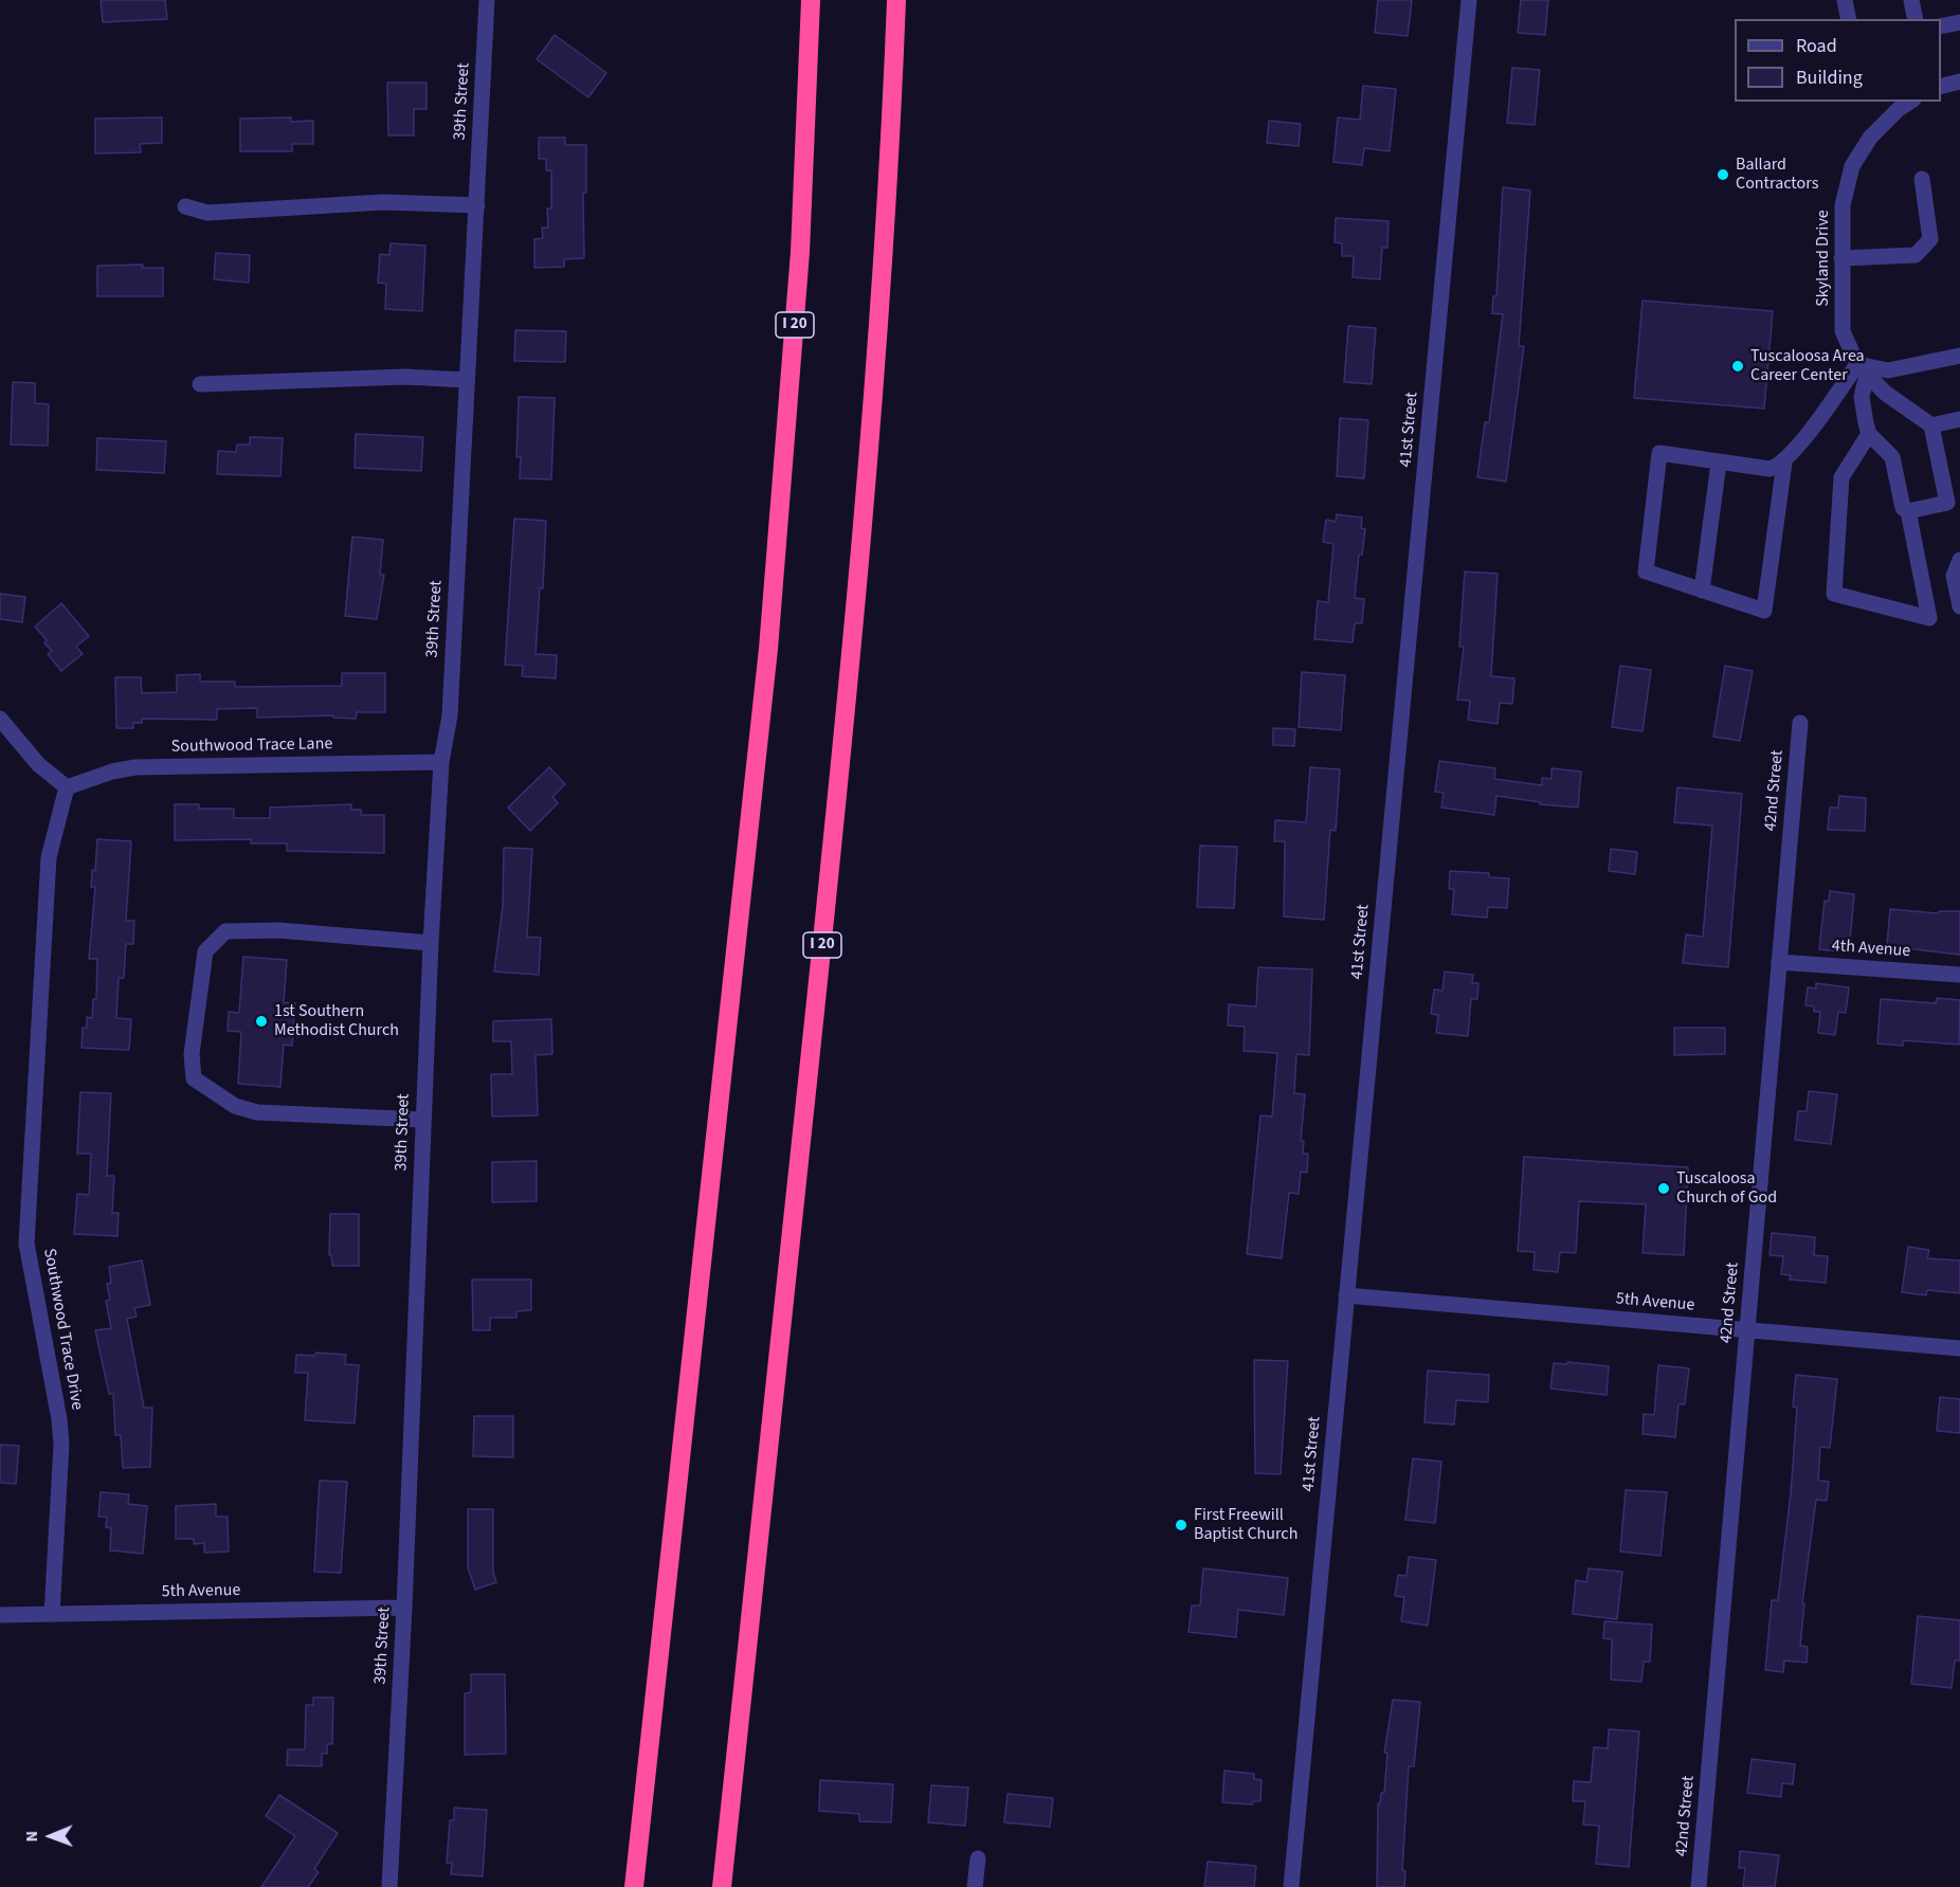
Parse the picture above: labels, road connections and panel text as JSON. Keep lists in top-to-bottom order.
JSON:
{
  "streets": {
    "highway": ["I 20"],
    "street": [
      "39th Street",
      "Skyland Drive",
      "41st Street",
      "Southwood Trace Lane",
      "42nd Street",
      "4th Avenue",
      "5th Avenue",
      "Southwood Trace Drive"
    ]
  },
  "crossings": [
    ["39th Street", "Southwood Trace Lane"],
    ["39th Street", "5th Avenue"],
    ["41st Street", "5th Avenue"],
    ["Southwood Trace Lane", "Southwood Trace Drive"],
    ["42nd Street", "4th Avenue"],
    ["42nd Street", "5th Avenue"],
    ["5th Avenue", "Southwood Trace Drive"]
  ],
  "places": [
    "Ballard Contractors",
    "Tuscaloosa Area Career Center",
    "1st Southern Methodist Church",
    "Tuscaloosa Church of God",
    "First Freewill Baptist Church"
  ],
  "legend": ["Road", "Building"],
  "north": "left"
}
